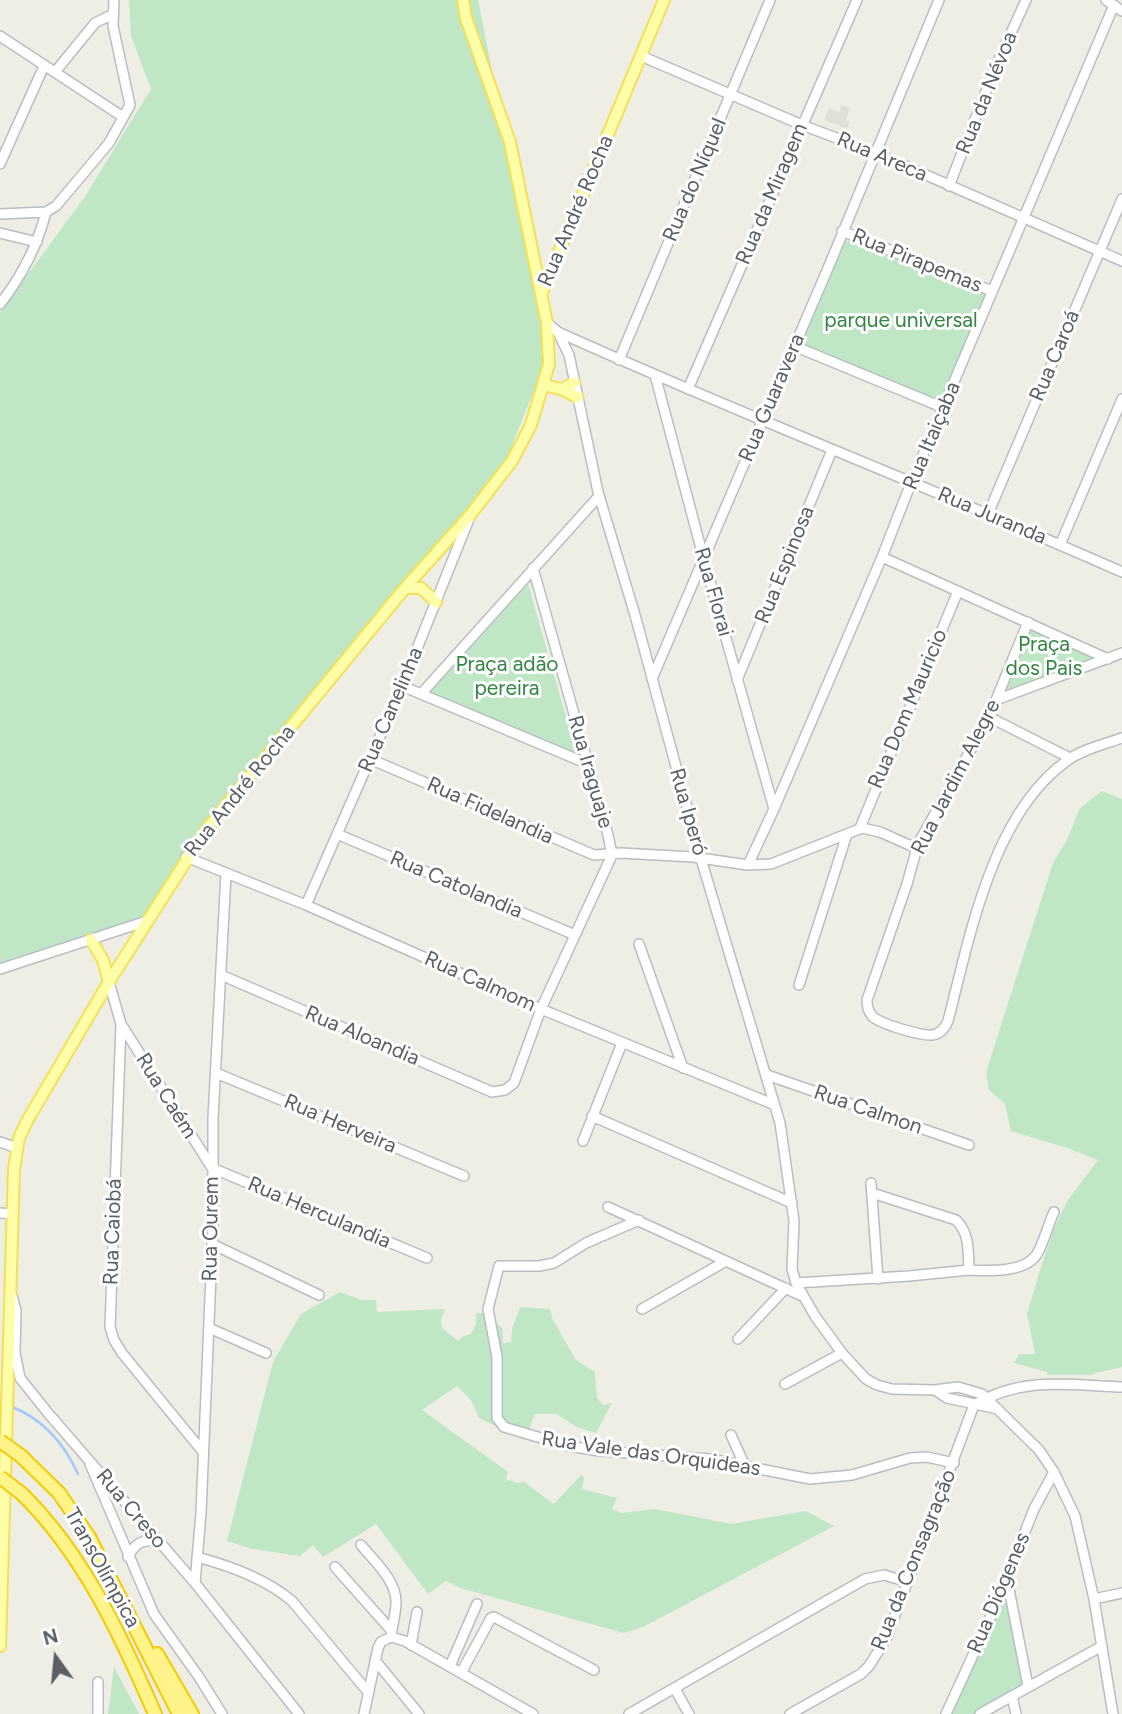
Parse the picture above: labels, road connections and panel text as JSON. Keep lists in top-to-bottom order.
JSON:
{
  "streets": {
    "highway": ["TransOlímpica"],
    "main road": ["Rua André Rocha"],
    "street": [
      "Rua da Névoa",
      "Rua Areca",
      "Rua do Níquel",
      "Rua da Miragem",
      "Rua Pirapemas",
      "Rua Caroá",
      "Rua Guaravera",
      "Rua Itaiçaba",
      "Rua Juranda",
      "Rua Espinosa",
      "Rua Florai",
      "Rua Dom Mauricio",
      "Rua Canelinha",
      "Rua Iraguaje",
      "Rua Jardim Alegre",
      "Rua Fidelandia",
      "Rua Iperó",
      "Rua Catolandia",
      "Rua Calmom",
      "Rua Aloandia",
      "Rua Caém",
      "Rua Calmon",
      "Rua Herveira",
      "Rua Herculandia",
      "Rua Ourem",
      "Rua Caiobá",
      "Rua Vale das Orquideas",
      "Rua Creso",
      "Rua da Consagração",
      "Rua Diógenes"
    ]
  },
  "crossings": [
    ["Rua da Névoa", "Rua Areca"],
    ["Rua Areca", "Rua do Níquel"],
    ["Rua Areca", "Rua da Miragem"],
    ["Rua Areca", "Rua André Rocha"],
    ["Rua Areca", "Rua Caroá"],
    ["Rua Areca", "Rua Guaravera"],
    ["Rua Areca", "Rua Itaiçaba"],
    ["Rua do Níquel", "Rua Juranda"],
    ["Rua da Miragem", "Rua Juranda"],
    ["Rua André Rocha", "Rua Juranda"],
    ["Rua André Rocha", "Rua Canelinha"],
    ["Rua André Rocha", "Rua Calmom"],
    ["Rua André Rocha", "Rua Caiobá"],
    ["Rua André Rocha", "Rua Creso"],
    ["Rua Pirapemas", "Rua Guaravera"],
    ["Rua Pirapemas", "Rua Itaiçaba"],
    ["Rua Caroá", "Rua Juranda"],
    ["Rua Guaravera", "Rua Juranda"],
    ["Rua Guaravera", "Rua Florai"],
    ["Rua Guaravera", "Rua Iperó"],
    ["Rua Itaiçaba", "Rua Juranda"],
    ["Rua Itaiçaba", "Rua Florai"],
    ["Rua Itaiçaba", "Rua Fidelandia"],
    ["Rua Juranda", "Rua Espinosa"],
    ["Rua Juranda", "Rua Florai"],
    ["Rua Juranda", "Rua Iperó"],
    ["Rua Espinosa", "Rua Florai"],
    ["Rua Dom Mauricio", "Rua Fidelandia"],
    ["Rua Canelinha", "Rua Fidelandia"],
    ["Rua Canelinha", "Rua Catolandia"],
    ["Rua Canelinha", "Rua Calmom"],
    ["Rua Iraguaje", "Rua Fidelandia"],
    ["Rua Fidelandia", "Rua Iperó"],
    ["Rua Iperó", "Rua Calmom"],
    ["Rua Iperó", "Rua Calmon"],
    ["Rua Calmom", "Rua Aloandia"],
    ["Rua Calmom", "Rua Ourem"],
    ["Rua Aloandia", "Rua Ourem"],
    ["Rua Caém", "Rua Herculandia"],
    ["Rua Caém", "Rua Ourem"],
    ["Rua Caém", "Rua Caiobá"],
    ["Rua Herveira", "Rua Ourem"],
    ["Rua Herculandia", "Rua Ourem"],
    ["Rua Ourem", "Rua Caiobá"],
    ["Rua Ourem", "Rua Creso"],
    ["Rua Vale das Orquideas", "Rua da Consagração"]
  ],
  "parks": ["parque universal", "Praça dos Pais", "Praça adão pereira"],
  "north": "top"
}
